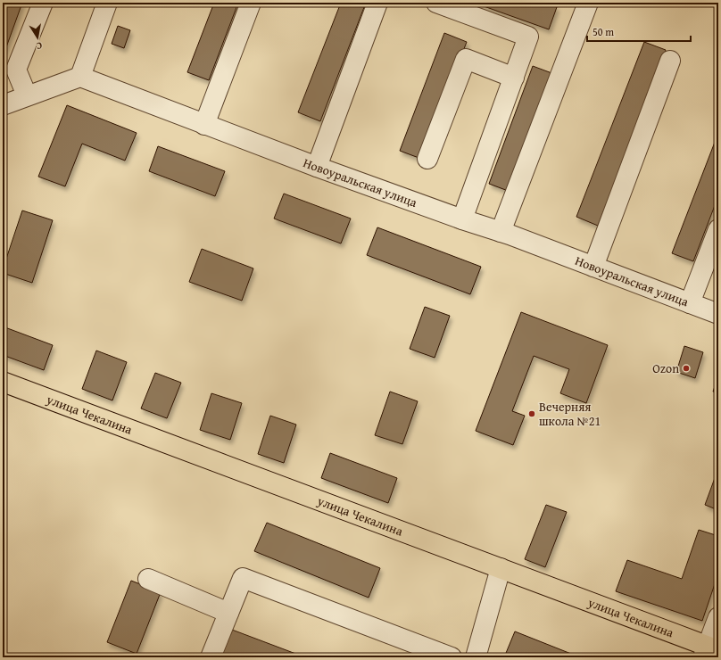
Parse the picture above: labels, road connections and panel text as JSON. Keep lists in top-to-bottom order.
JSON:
{
  "streets": {
    "main road": ["улица Чекалина"],
    "street": ["Новоуральская улица"]
  },
  "places": ["Ozon", "Вечерняя школа №21"],
  "scale_bar": "50 m",
  "north": "bottom"
}
